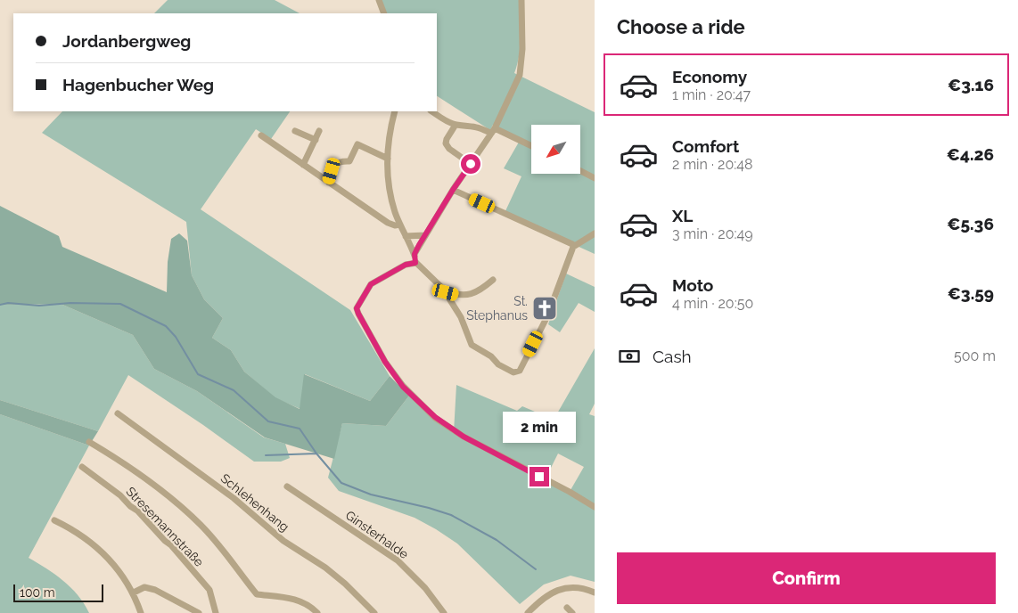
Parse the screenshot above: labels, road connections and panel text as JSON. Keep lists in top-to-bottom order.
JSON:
{
  "streets": {
    "street": ["Schlehenhang", "Stresemannstraße", "Ginsterhalde"]
  },
  "places": {
    "church": ["St. Stephanus"]
  },
  "scale_bar": "100 m",
  "north": "bottom left",
  "page": {
    "heading": "Choose a ride",
    "banner": ["Jordanbergweg", "Hagenbucher Weg"],
    "list": [
      {
        "name": "Economy",
        "note": "1 min · 20:47",
        "value": "€3.16"
      },
      {
        "name": "Comfort",
        "note": "2 min · 20:48",
        "value": "€4.26"
      },
      {
        "name": "XL",
        "note": "3 min · 20:49",
        "value": "€5.36"
      },
      {
        "name": "Moto",
        "note": "4 min · 20:50",
        "value": "€3.59"
      }
    ],
    "pay": ["Cash", "500 m"],
    "bubble": "2 min",
    "buttons": "Confirm",
    "scale": "100 m"
  }
}
